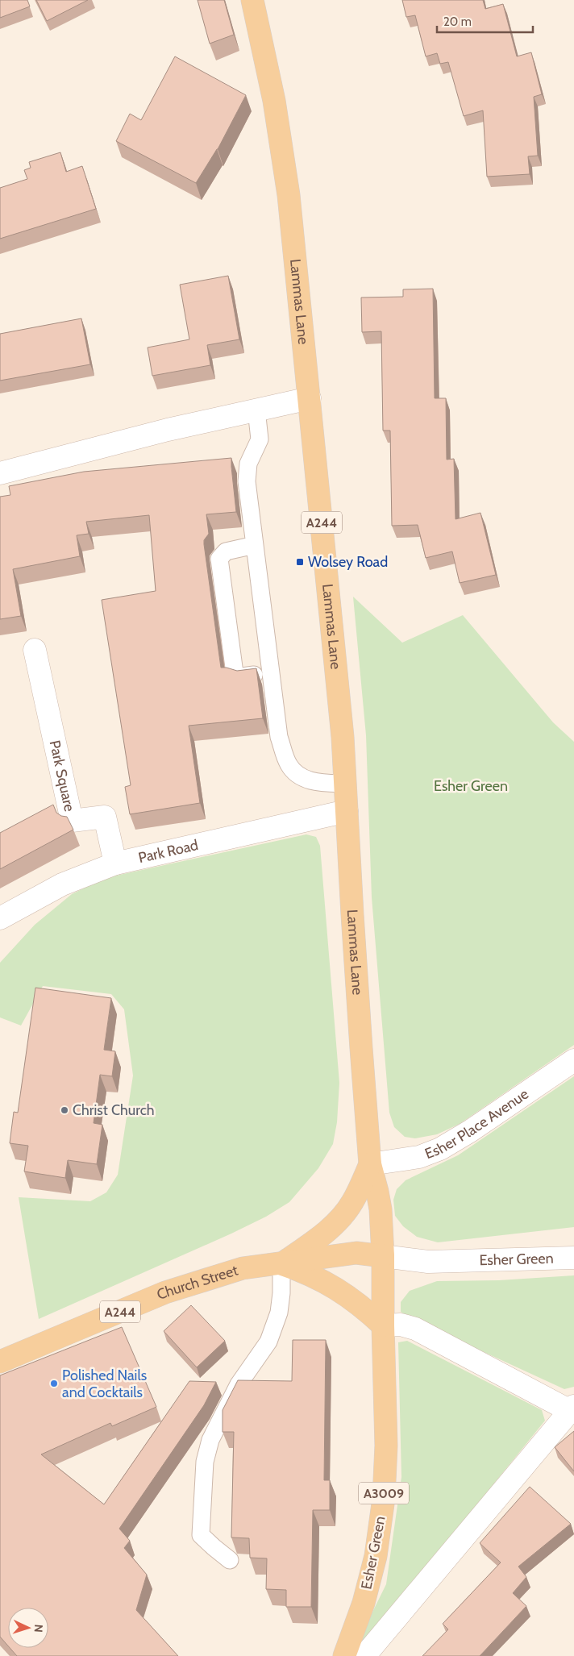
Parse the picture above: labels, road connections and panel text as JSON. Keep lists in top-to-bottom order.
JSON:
{
  "streets": {
    "main road": [
      "Lammas Lane",
      "A244",
      "Esher Green",
      "Church Street",
      "A3009"
    ],
    "street": ["Park Square", "Park Road", "Esher Place Avenue"]
  },
  "crossings": [
    ["Lammas Lane", "A244"],
    ["Lammas Lane", "Park Road"],
    ["Lammas Lane", "Esher Place Avenue"],
    ["Lammas Lane", "Esher Green"],
    ["Lammas Lane", "Church Street"],
    ["A244", "Esher Place Avenue"],
    ["A244", "Church Street"],
    ["Park Square", "Park Road"],
    ["Esher Green", "Church Street"]
  ],
  "parks": ["Esher Green"],
  "places": {
    "transit": ["Wolsey Road"],
    "other": ["Christ Church", "Polished Nails and Cocktails"]
  },
  "scale_bar": "20 m",
  "north": "right"
}
